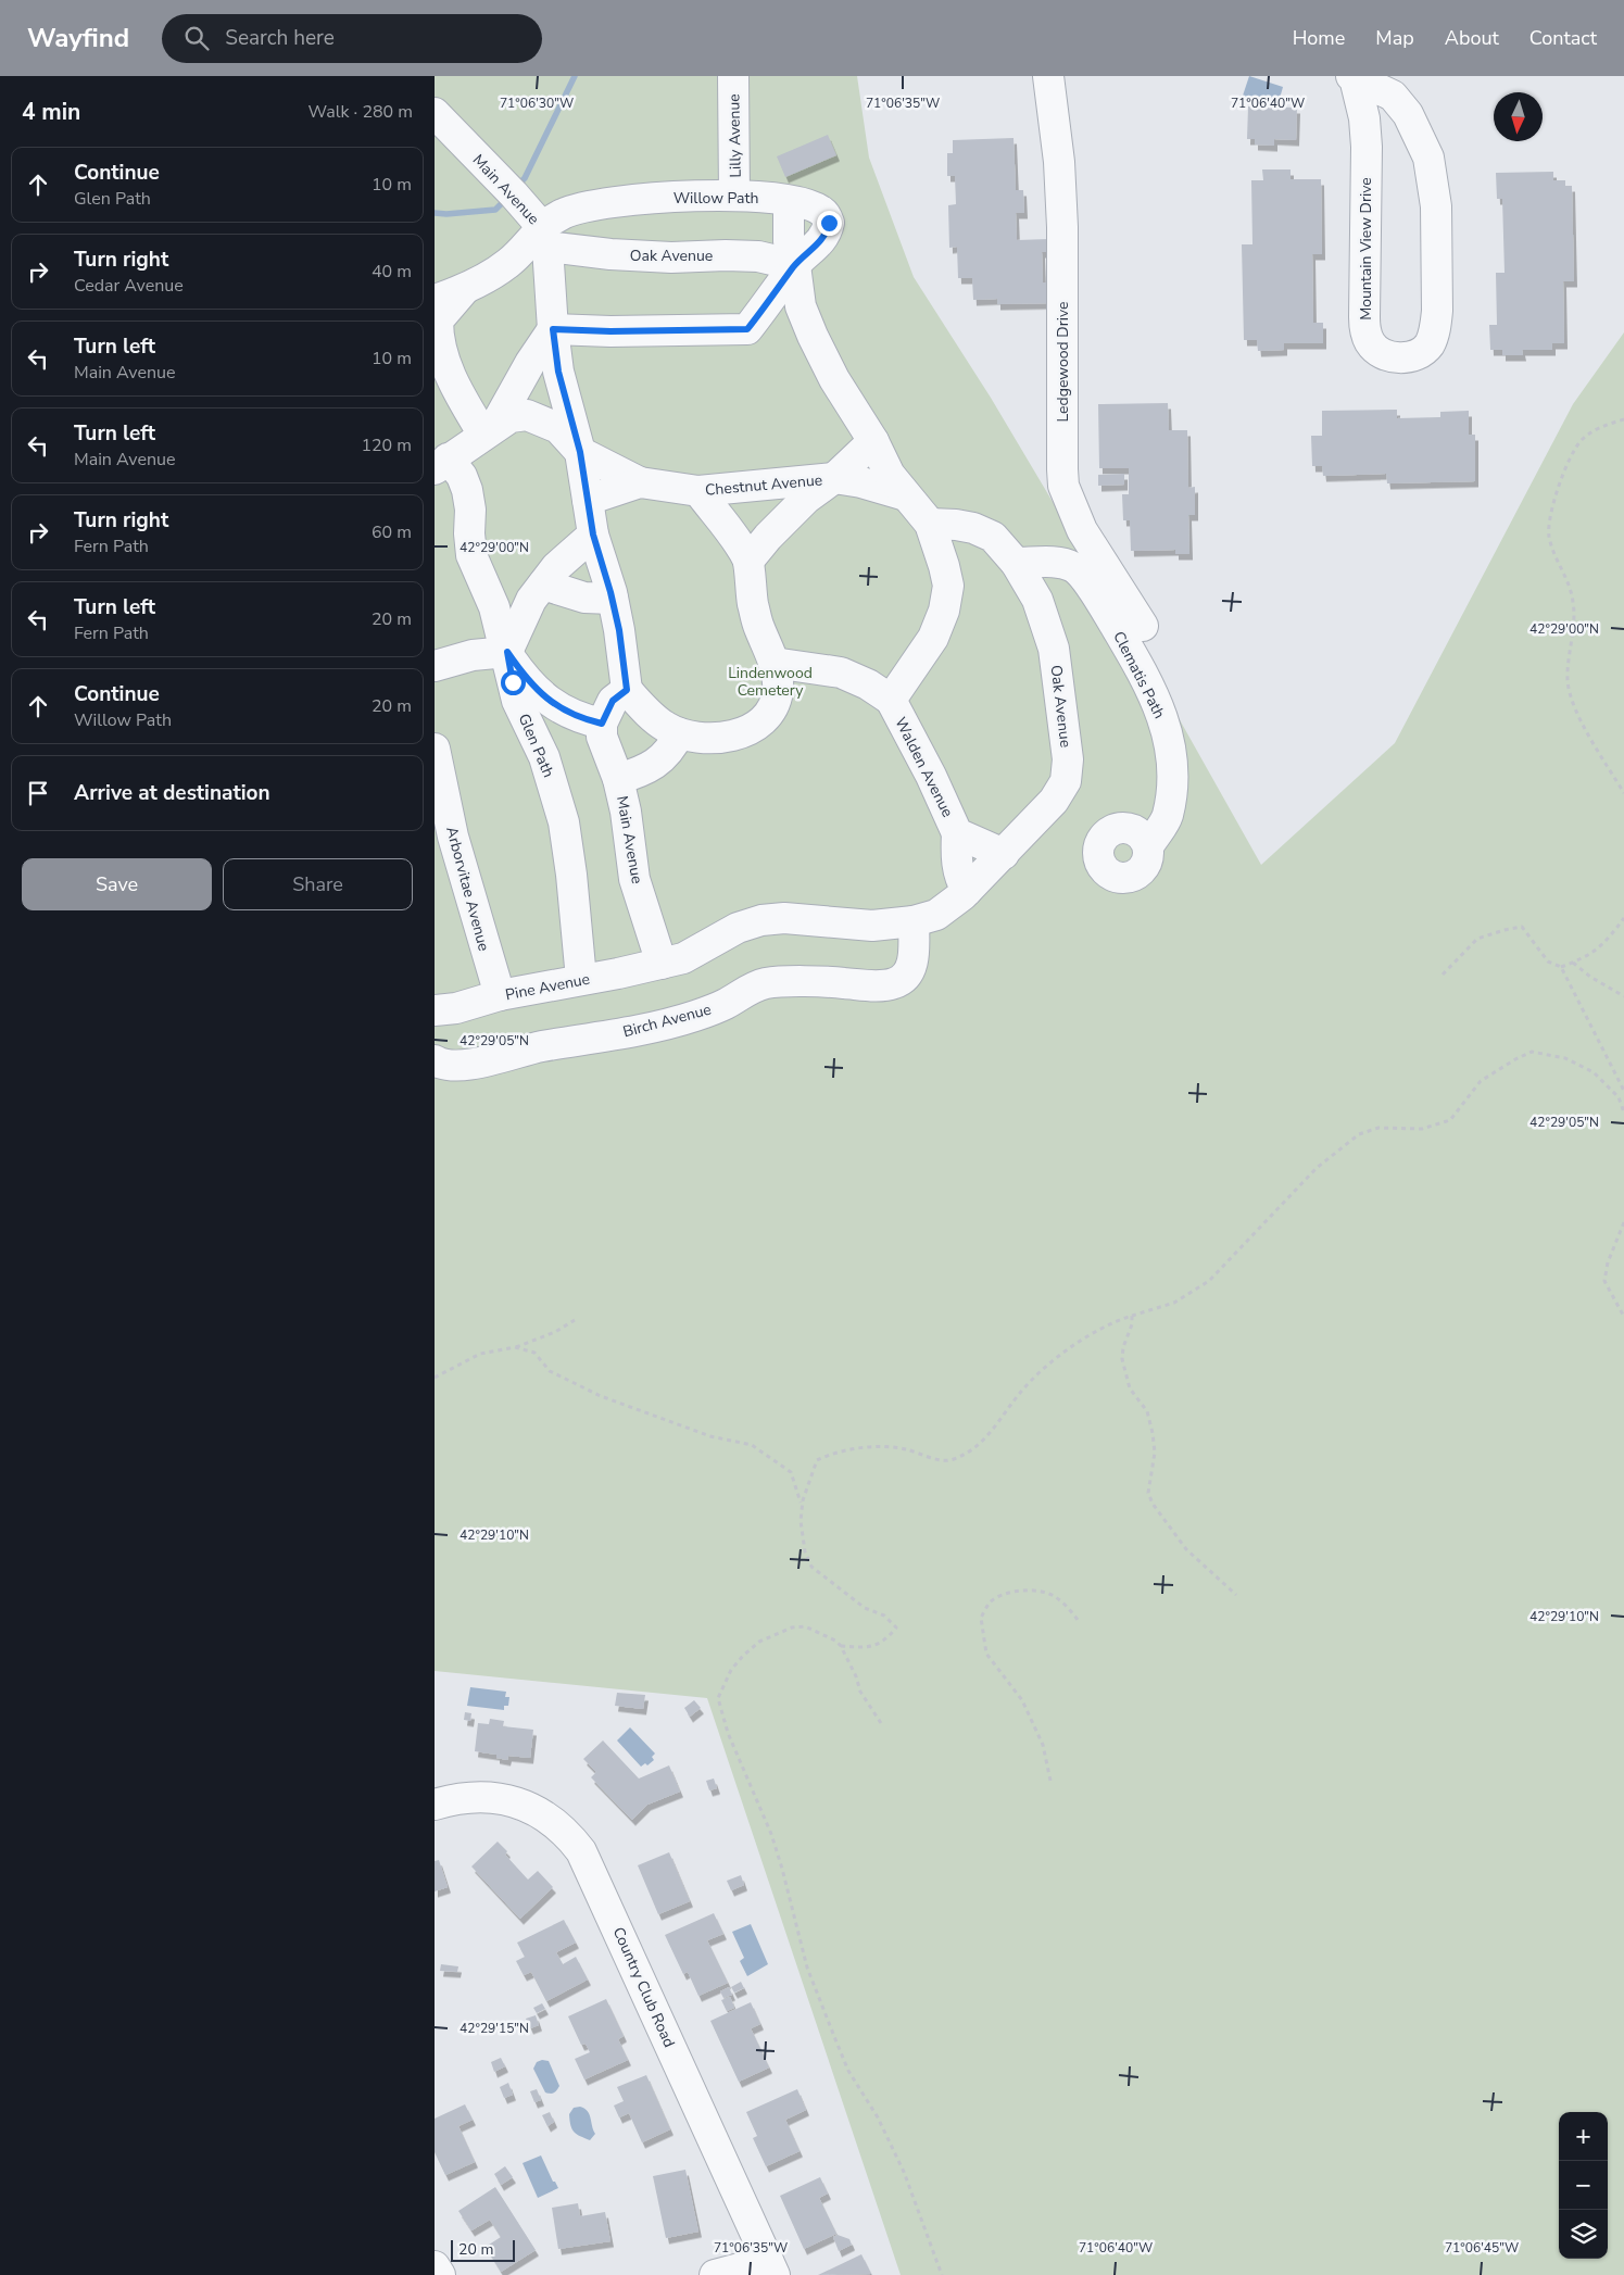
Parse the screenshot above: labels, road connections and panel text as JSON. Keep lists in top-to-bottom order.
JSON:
{
  "streets": {
    "street": [
      "Lilly Avenue",
      "Main Avenue",
      "Willow Path",
      "Mountain View Drive",
      "Oak Avenue",
      "Ledgewood Drive",
      "Chestnut Avenue",
      "Clematis Path",
      "Glen Path",
      "Walden Avenue",
      "Arborvitae Avenue",
      "Pine Avenue",
      "Birch Avenue",
      "Country Club Road"
    ]
  },
  "crossings": [
    ["Lilly Avenue", "Willow Path"],
    ["Main Avenue", "Willow Path"],
    ["Main Avenue", "Oak Avenue"],
    ["Main Avenue", "Pine Avenue"],
    ["Willow Path", "Oak Avenue"],
    ["Oak Avenue", "Clematis Path"],
    ["Oak Avenue", "Walden Avenue"],
    ["Oak Avenue", "Pine Avenue"],
    ["Oak Avenue", "Birch Avenue"],
    ["Glen Path", "Pine Avenue"],
    ["Arborvitae Avenue", "Pine Avenue"]
  ],
  "parks": ["Lindenwood Cemetery"],
  "scale_bar": "20 m",
  "north": "bottom",
  "page": {
    "header": "Wayfind",
    "search": "Search here",
    "nav": [
      "Home",
      "Map",
      "About",
      "Contact"
    ],
    "heading": ["4 min", "Walk · 280 m"],
    "list": [
      ["Continue", "Glen Path", "10 m"],
      ["Turn right", "Cedar Avenue", "40 m"],
      ["Turn left", "Main Avenue", "10 m"],
      ["Turn left", "Main Avenue", "120 m"],
      ["Turn right", "Fern Path", "60 m"],
      ["Turn left", "Fern Path", "20 m"],
      ["Continue", "Willow Path", "20 m"],
      "Arrive at destination"
    ],
    "buttons": ["Save", "Share"],
    "map_buttons": ["+", "−"],
    "scale": "20 m"
  },
  "coordinates": [
    "71°06'30\"W",
    "71°06'35\"W",
    "71°06'40\"W",
    "42°29'00\"N",
    "42°29'05\"N",
    "42°29'10\"N",
    "42°29'15\"N",
    "71°06'45\"W"
  ]
}
